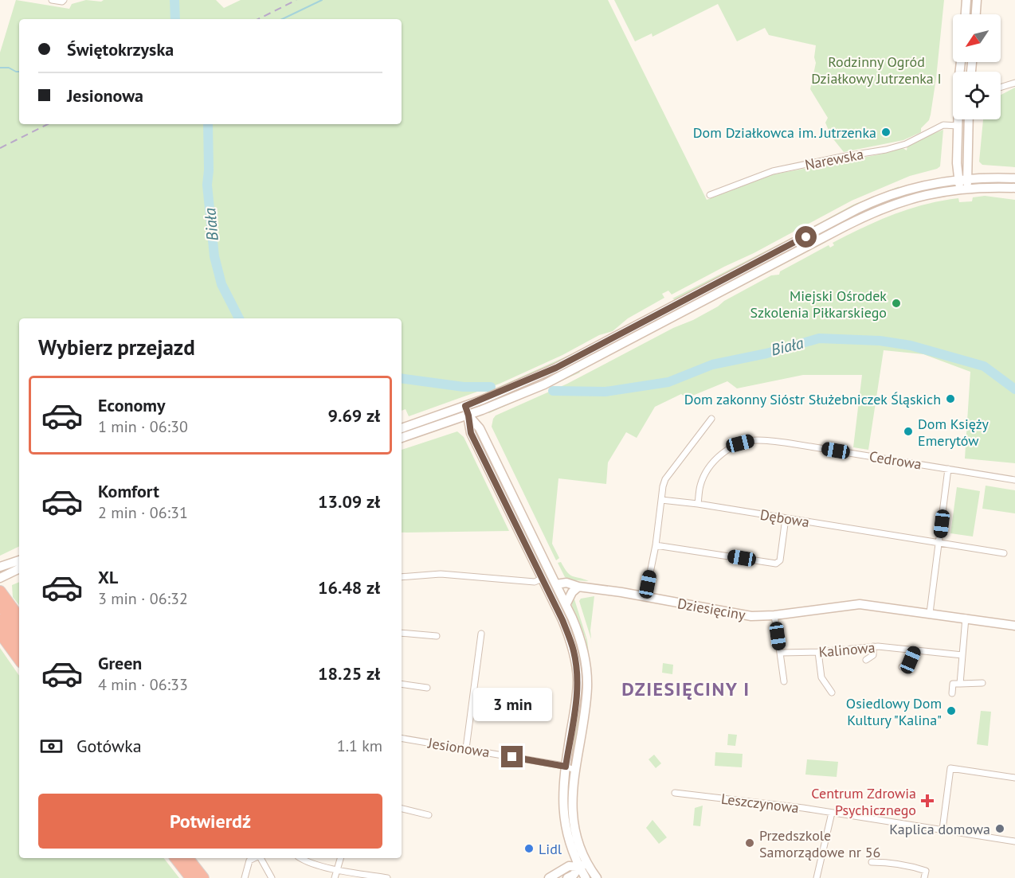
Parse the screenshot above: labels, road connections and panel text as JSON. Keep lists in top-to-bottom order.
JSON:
{
  "streets": {
    "main road": ["Dziesięciny"],
    "street": [
      "Narewska",
      "Cedrowa",
      "Dębowa",
      "Kalinowa",
      "Jesionowa",
      "Leszczynowa"
    ]
  },
  "crossings": [
    ["Cedrowa", "Dębowa"]
  ],
  "districts": ["DZIESIĘCINY I"],
  "water": ["Biała"],
  "parks": ["Rodzinny Ogród Działkowy Jutrzenka I"],
  "places": {
    "other": [
      "Dom Działkowca im. Jutrzenka",
      "Miejski Ośrodek Szkolenia Piłkarskiego",
      "Dom zakonny Sióstr Służebniczek Śląskich",
      "Dom Księży Emerytów",
      "Osiedlowy Dom Kultury \"Kalina\"",
      "Kaplica domowa",
      "Przedszkole Samorządowe nr 56",
      "Lidl"
    ],
    "health": ["Centrum Zdrowia Psychicznego"]
  },
  "north": "bottom left",
  "page": {
    "banner": ["Świętokrzyska", "Jesionowa"],
    "heading": "Wybierz przejazd",
    "list": [
      {
        "name": "Economy",
        "note": "1 min · 06:30",
        "value": "9.69 zł"
      },
      {
        "name": "Komfort",
        "note": "2 min · 06:31",
        "value": "13.09 zł"
      },
      {
        "name": "XL",
        "note": "3 min · 06:32",
        "value": "16.48 zł"
      },
      {
        "name": "Green",
        "note": "4 min · 06:33",
        "value": "18.25 zł"
      }
    ],
    "bubble": "3 min",
    "pay": ["Gotówka", "1.1 km"],
    "buttons": "Potwierdź"
  }
}
